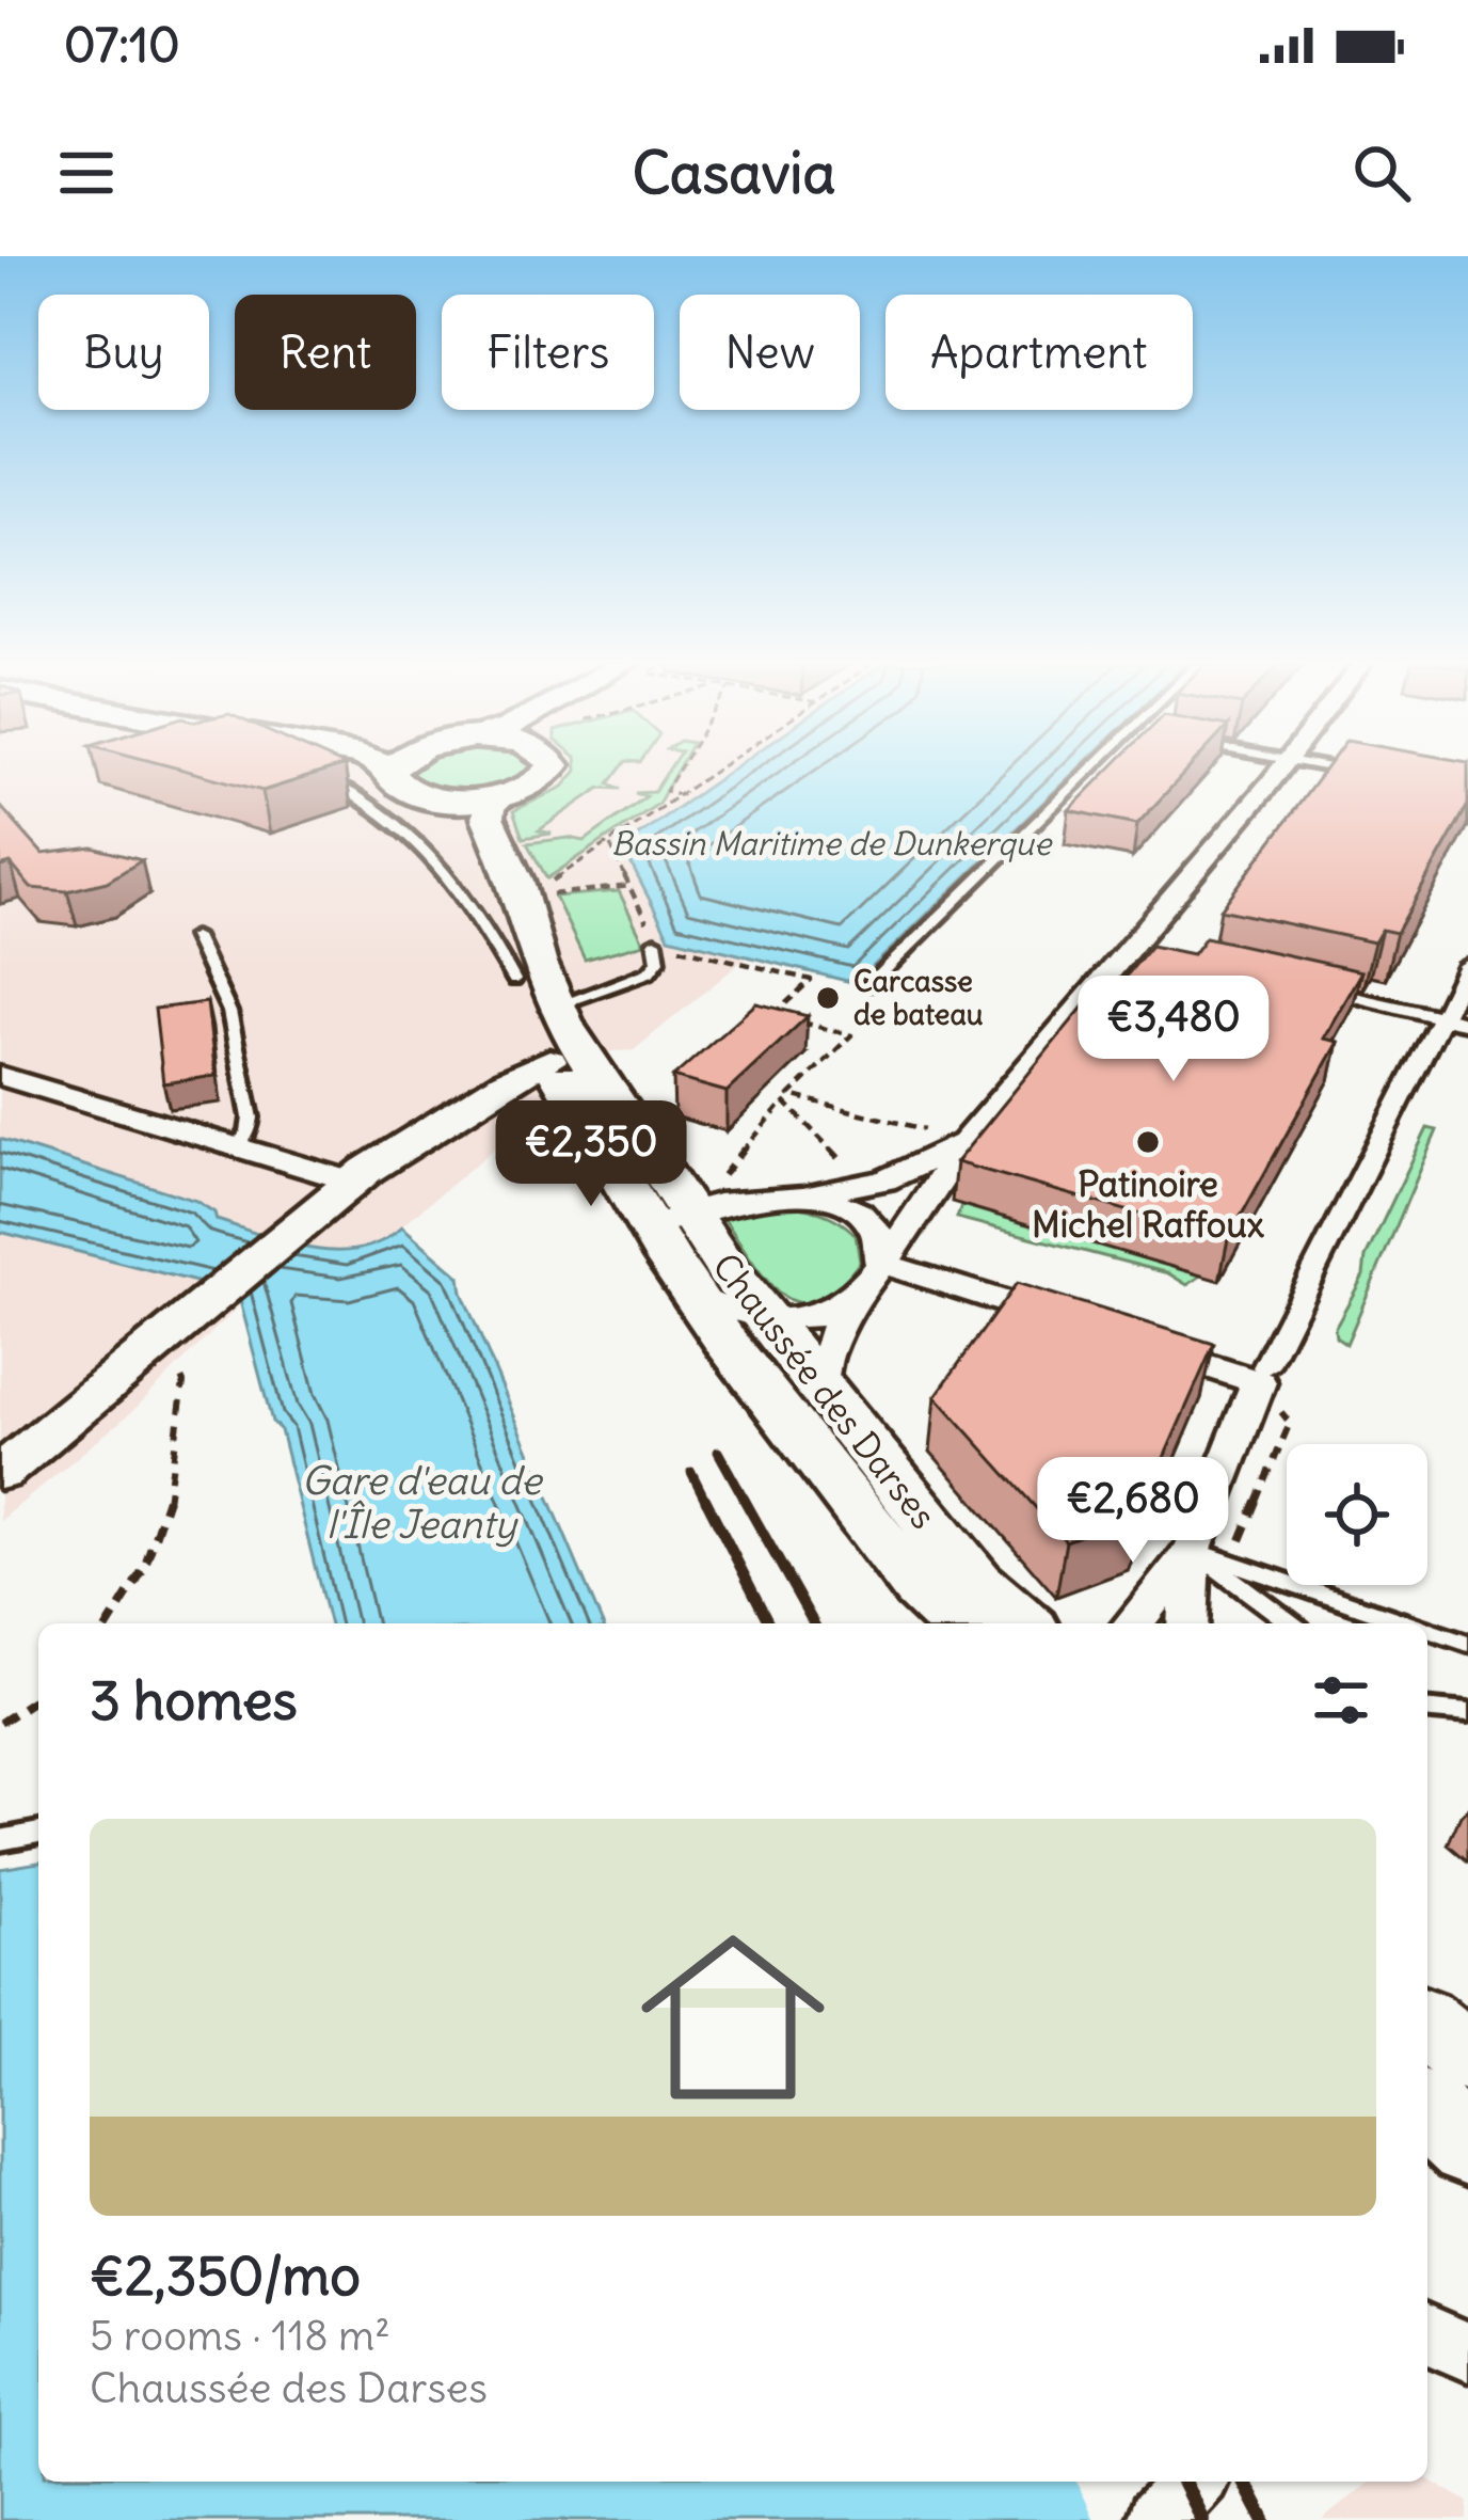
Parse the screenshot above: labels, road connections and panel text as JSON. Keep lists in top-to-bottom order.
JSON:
{
  "streets": {
    "main road": ["Chaussée des Darses"]
  },
  "water": ["Bassin Maritime de Dunkerque", "Gare d'eau de l'Île Jeanty"],
  "places": ["Carcasse de bateau", "Patinoire Michel Raffoux"],
  "page": {
    "status": "07:10",
    "header": "Casavia",
    "chip": [
      "Buy",
      "Rent",
      "Filters",
      "New",
      "Apartment"
    ],
    "price": ["€3,480", "€2,350", "€2,680"],
    "heading": "3 homes",
    "list": [
      {
        "name": "€2,350/mo",
        "note": "5 rooms · 118 m² · Chaussée des Darses"
      }
    ]
  }
}
